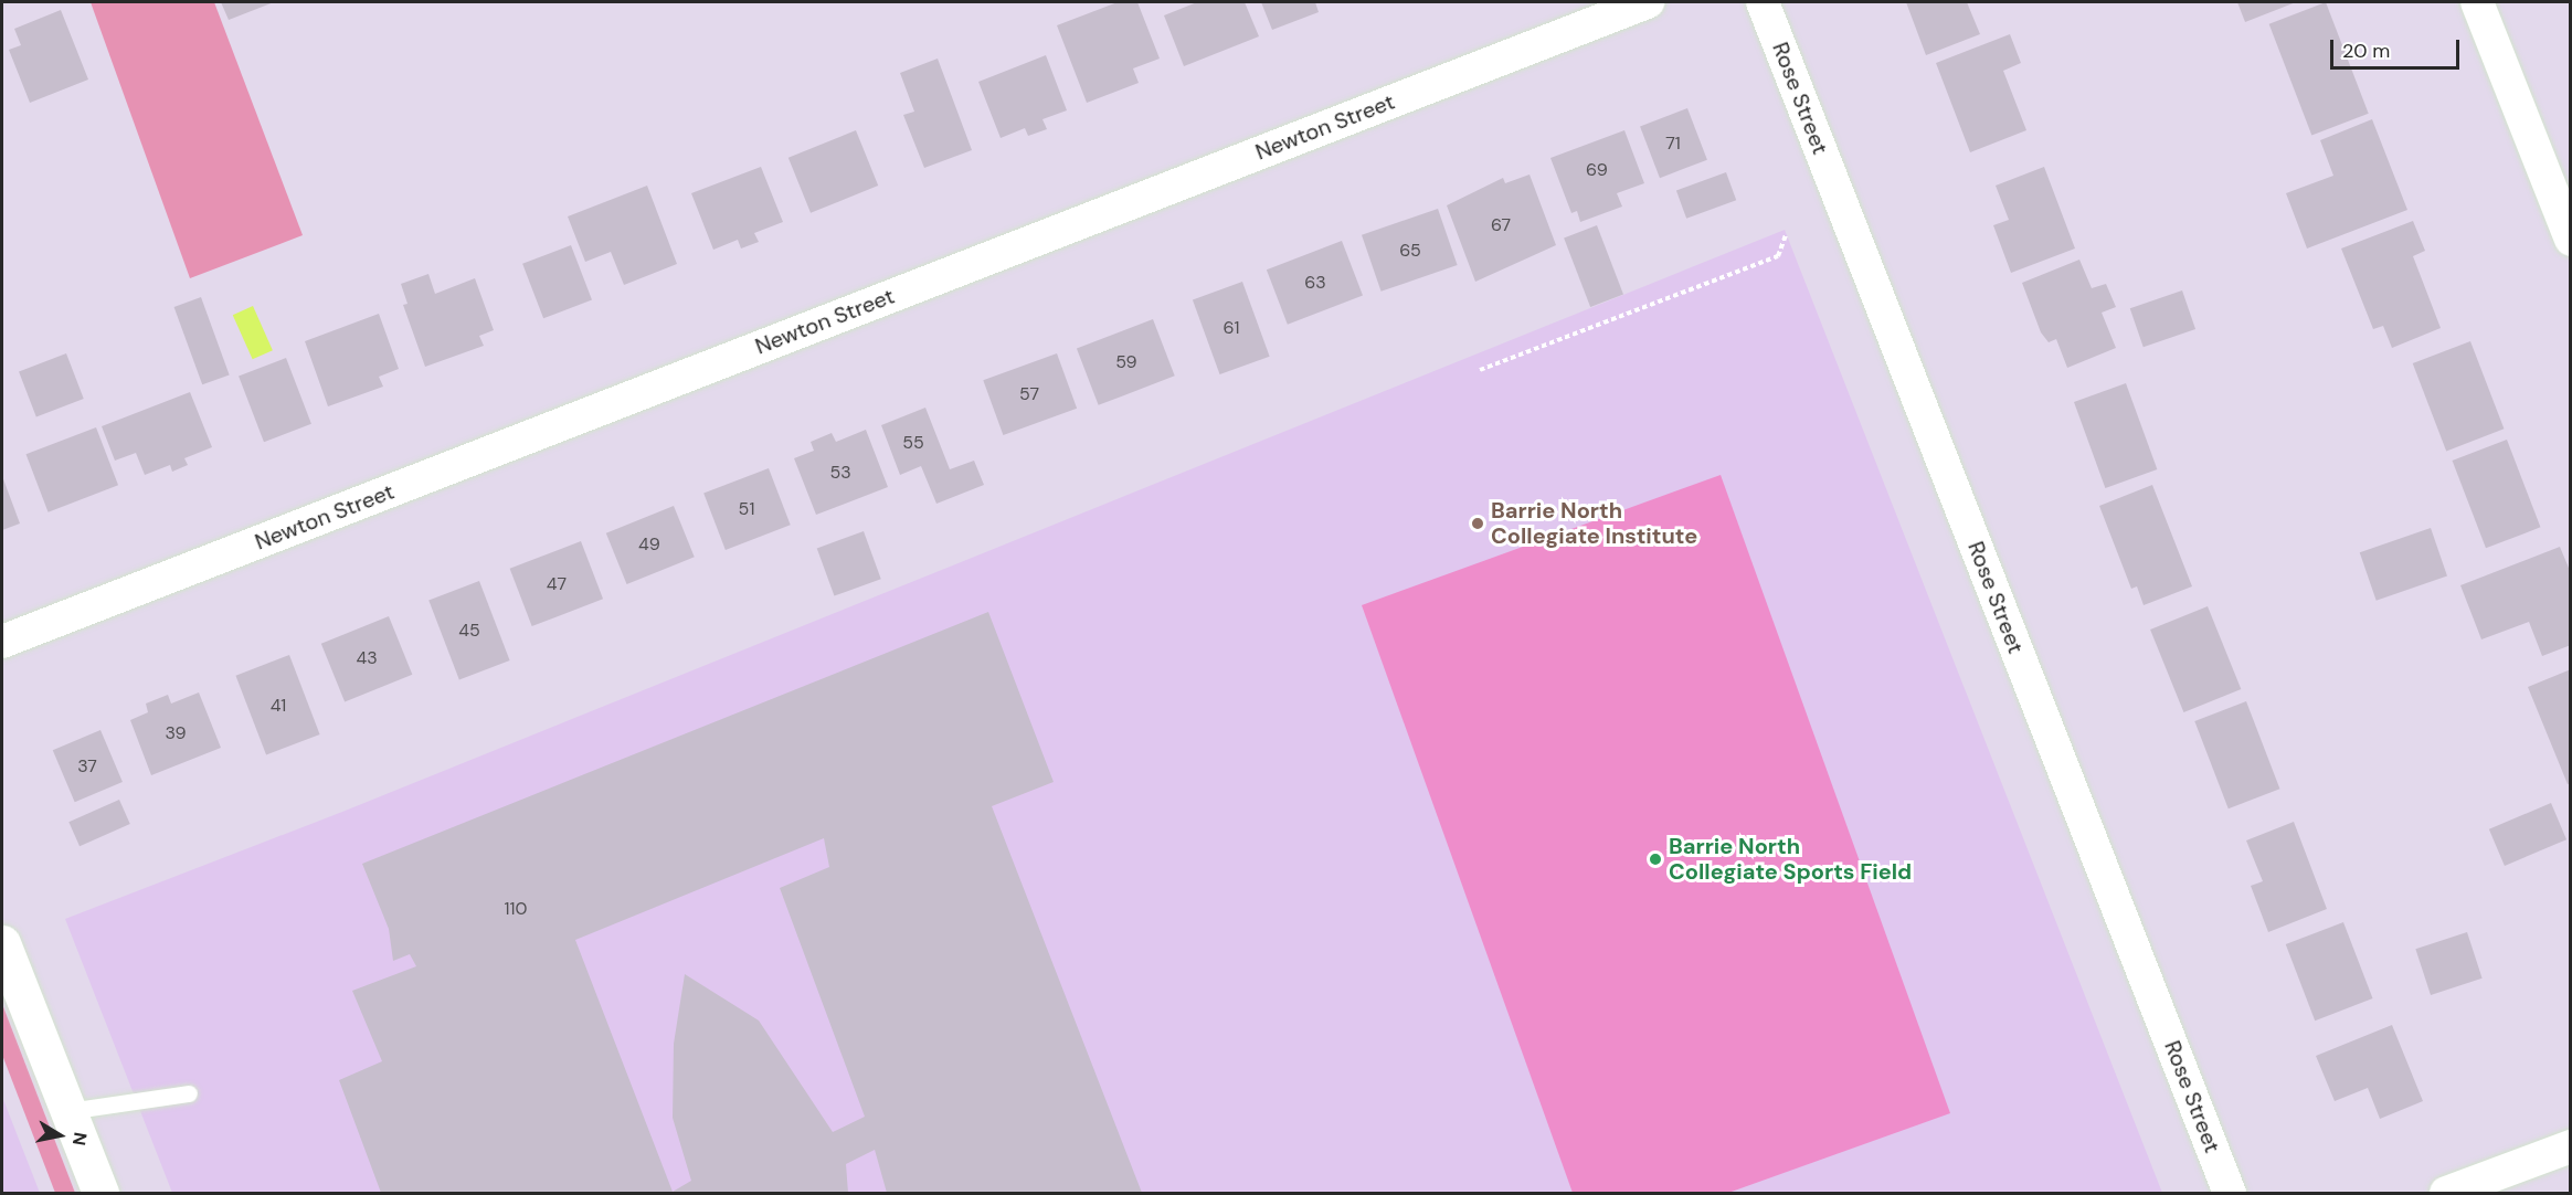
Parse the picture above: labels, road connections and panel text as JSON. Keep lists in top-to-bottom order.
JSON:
{
  "streets": {
    "street": ["Rose Street", "Newton Street"]
  },
  "places": ["Barrie North Collegiate Institute", "Barrie North Collegiate Sports Field"],
  "house_numbers": [
    "71",
    "69",
    "67",
    "65",
    "63",
    "61",
    "59",
    "57",
    "55",
    "53",
    "51",
    "49",
    "47",
    "45",
    "43",
    "41",
    "39",
    "37",
    "110"
  ],
  "scale_bar": "20 m",
  "north": "right"
}
